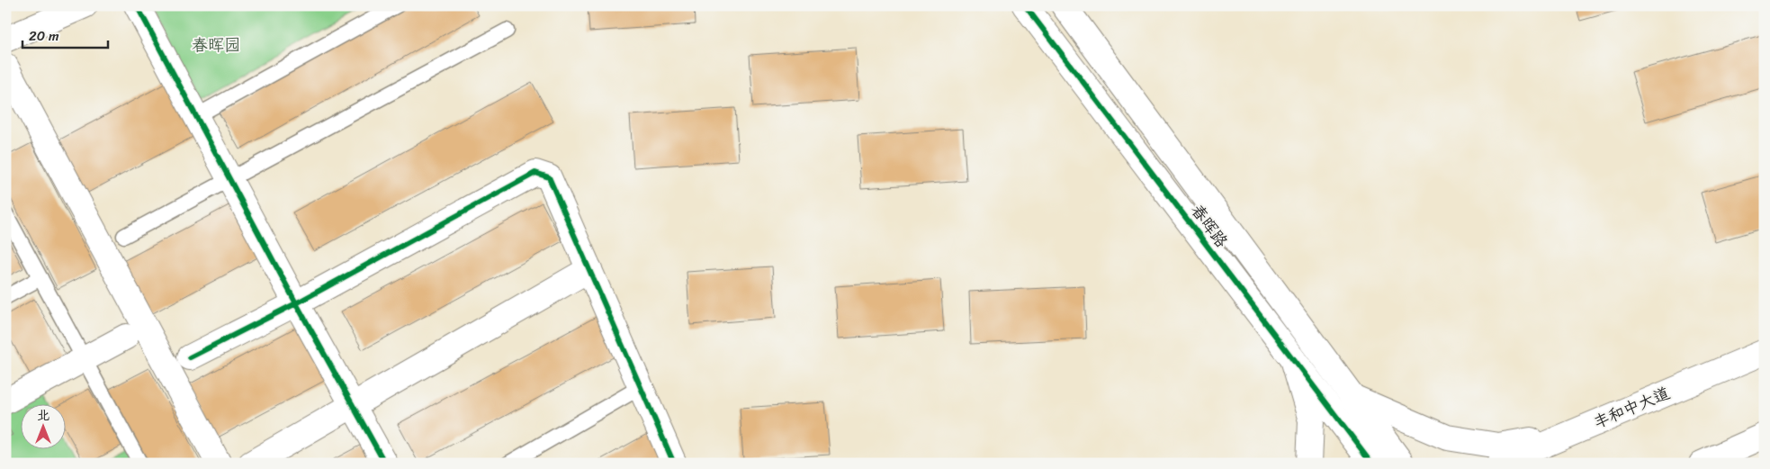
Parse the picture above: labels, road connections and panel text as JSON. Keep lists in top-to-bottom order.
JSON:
{
  "streets": {
    "street": ["春晖路", "丰和中大道"]
  },
  "parks": ["春晖园"],
  "scale_bar": "20 m",
  "north": "top"
}
